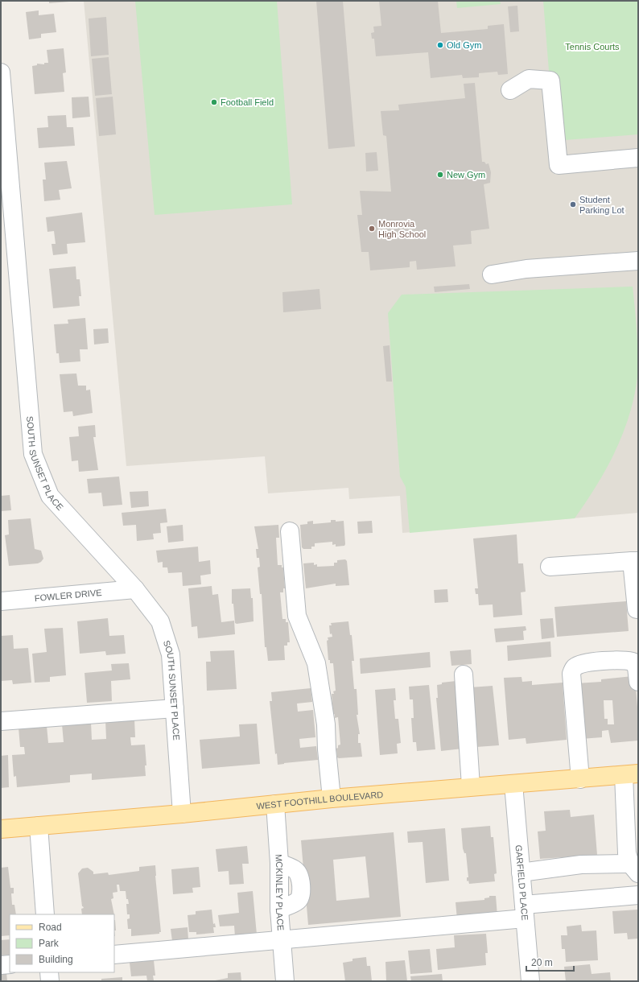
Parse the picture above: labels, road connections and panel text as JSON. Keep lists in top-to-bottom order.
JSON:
{
  "streets": {
    "main road": ["WEST FOOTHILL BOULEVARD"],
    "street": [
      "SOUTH SUNSET PLACE",
      "FOWLER DRIVE",
      "GARFIELD PLACE",
      "MCKINLEY PLACE"
    ]
  },
  "crossings": [
    ["SOUTH SUNSET PLACE", "FOWLER DRIVE"],
    ["SOUTH SUNSET PLACE", "WEST FOOTHILL BOULEVARD"],
    ["WEST FOOTHILL BOULEVARD", "GARFIELD PLACE"],
    ["WEST FOOTHILL BOULEVARD", "MCKINLEY PLACE"]
  ],
  "parks": ["Tennis Courts"],
  "places": [
    "Old Gym",
    "Football Field",
    "New Gym",
    "Student Parking Lot",
    "Monrovia High School"
  ],
  "legend": ["Road", "Park", "Building"],
  "scale_bar": "20 m"
}
